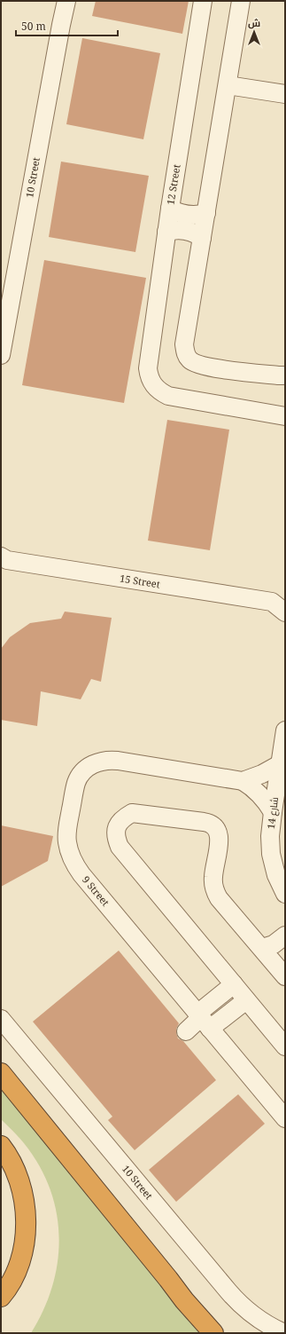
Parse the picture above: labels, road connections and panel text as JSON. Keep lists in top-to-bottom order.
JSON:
{
  "streets": {
    "street": [
      "10 Street",
      "12 Street",
      "15 Street",
      "شارع 14",
      "9 Street"
    ]
  },
  "scale_bar": "50 m",
  "north": "top"
}
